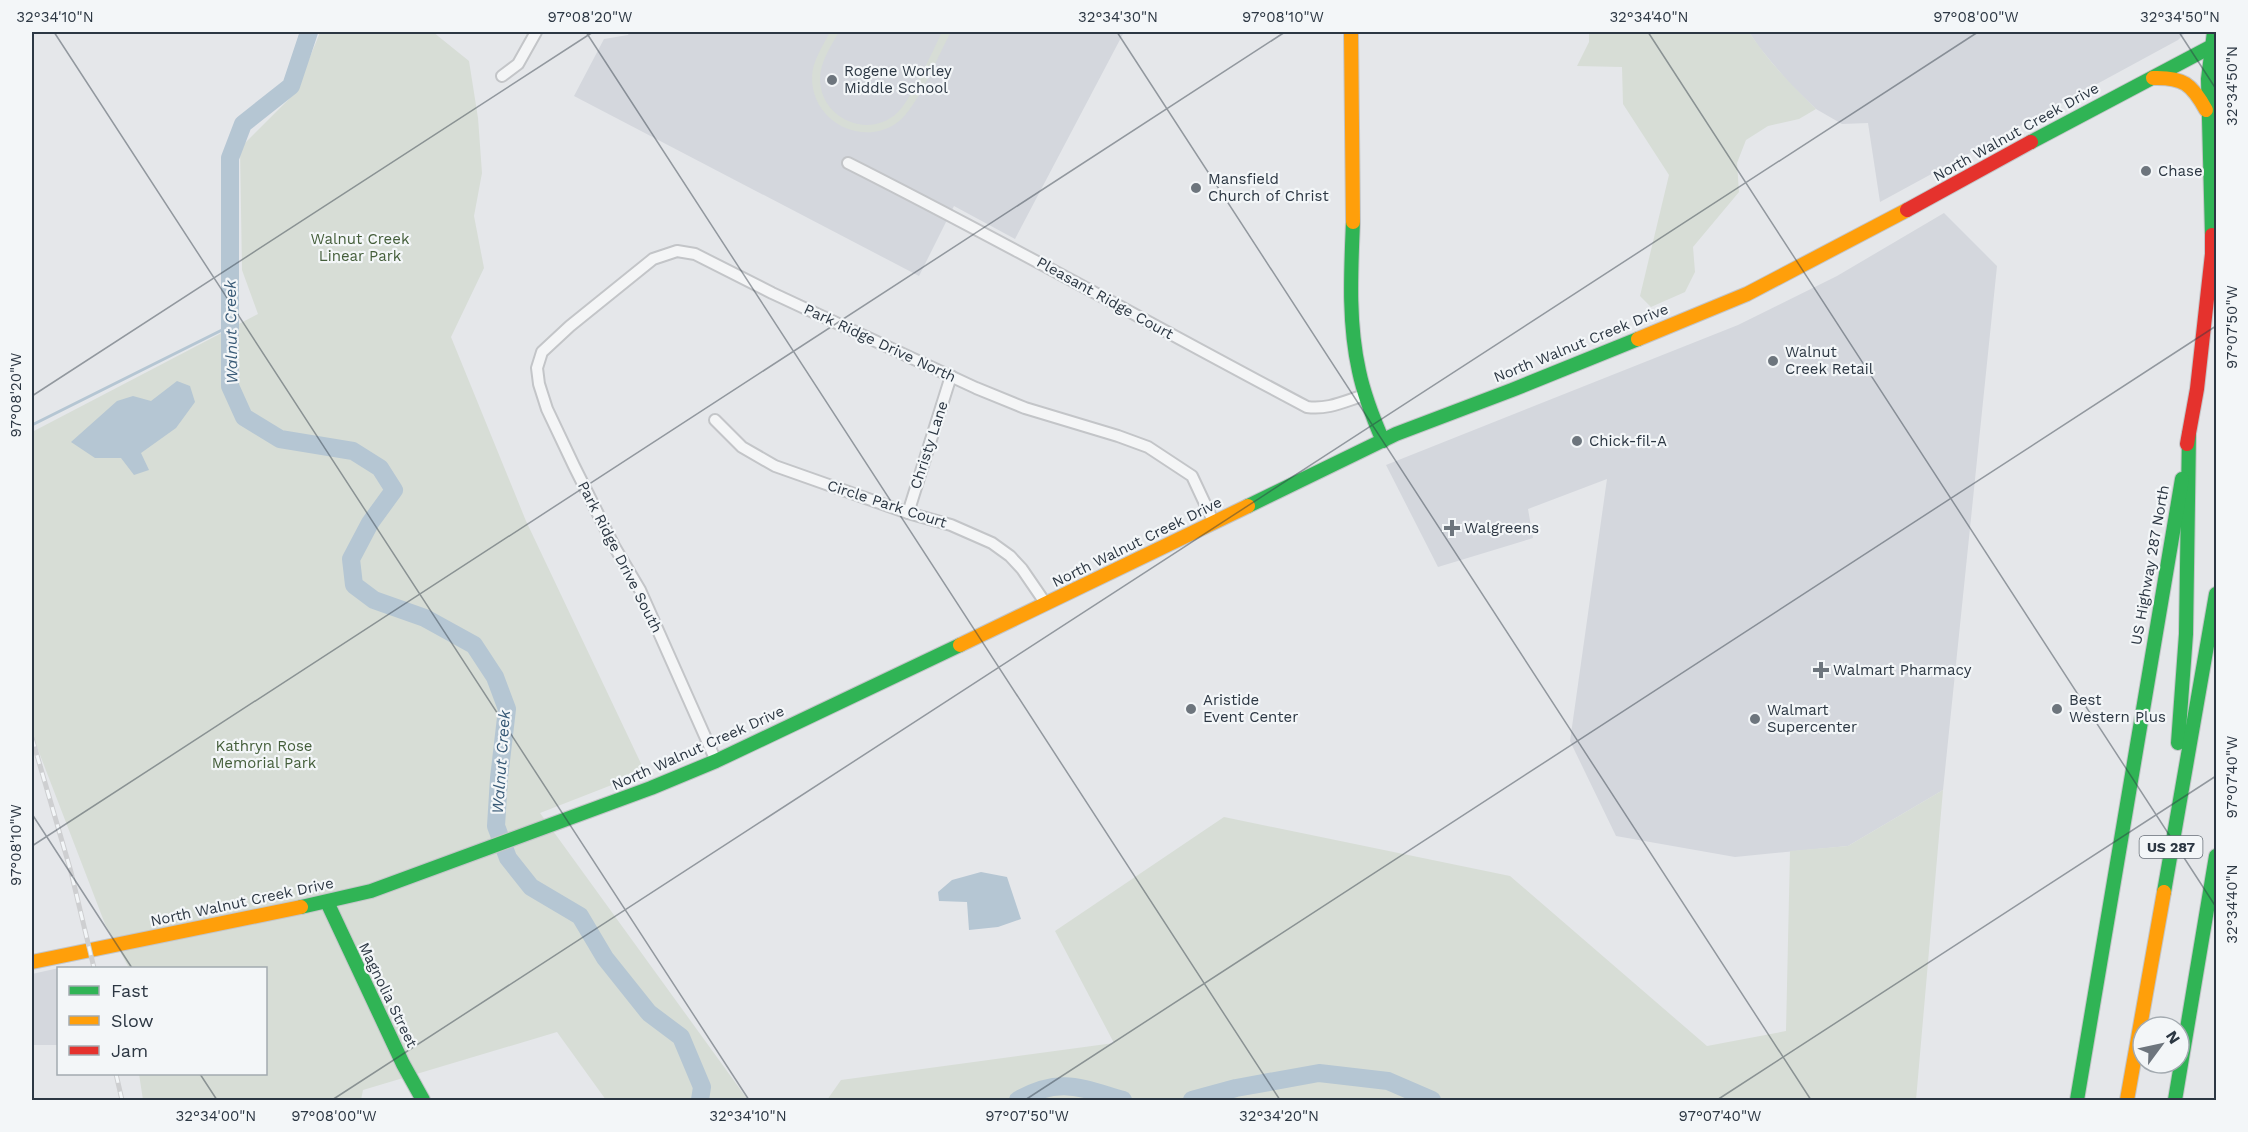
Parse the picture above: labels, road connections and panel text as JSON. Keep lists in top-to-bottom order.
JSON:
{
  "streets": {
    "main road": [
      "North Walnut Creek Drive",
      "US Highway 287 North",
      "US 287",
      "Magnolia Street"
    ],
    "street": [
      "Pleasant Ridge Court",
      "Park Ridge Drive North",
      "Christy Lane",
      "Circle Park Court",
      "Park Ridge Drive South"
    ]
  },
  "crossings": [
    ["North Walnut Creek Drive", "Park Ridge Drive North"],
    ["North Walnut Creek Drive", "Circle Park Court"],
    ["North Walnut Creek Drive", "Park Ridge Drive South"],
    ["North Walnut Creek Drive", "US Highway 287 North"],
    ["North Walnut Creek Drive", "Magnolia Street"],
    ["Park Ridge Drive North", "Christy Lane"],
    ["Park Ridge Drive North", "Park Ridge Drive South"],
    ["Christy Lane", "Circle Park Court"]
  ],
  "water": ["Walnut Creek"],
  "parks": ["Walnut Creek Linear Park", "Kathryn Rose Memorial Park"],
  "places": {
    "other": [
      "Rogene Worley Middle School",
      "Chase",
      "Mansfield Church of Christ",
      "Walnut Creek Retail",
      "Chick-fil-A",
      "Aristide Event Center",
      "Best Western Plus",
      "Walmart Supercenter"
    ],
    "health": ["Walgreens", "Walmart Pharmacy"]
  },
  "legend": ["Fast", "Slow", "Jam"],
  "north": "top right",
  "coordinates": [
    "32°34'10\"N",
    "97°08'20\"W",
    "32°34'30\"N",
    "97°08'10\"W",
    "32°34'40\"N",
    "97°08'00\"W",
    "32°34'50\"N",
    "97°07'50\"W",
    "97°07'40\"W",
    "32°34'00\"N",
    "32°34'20\"N"
  ]
}
